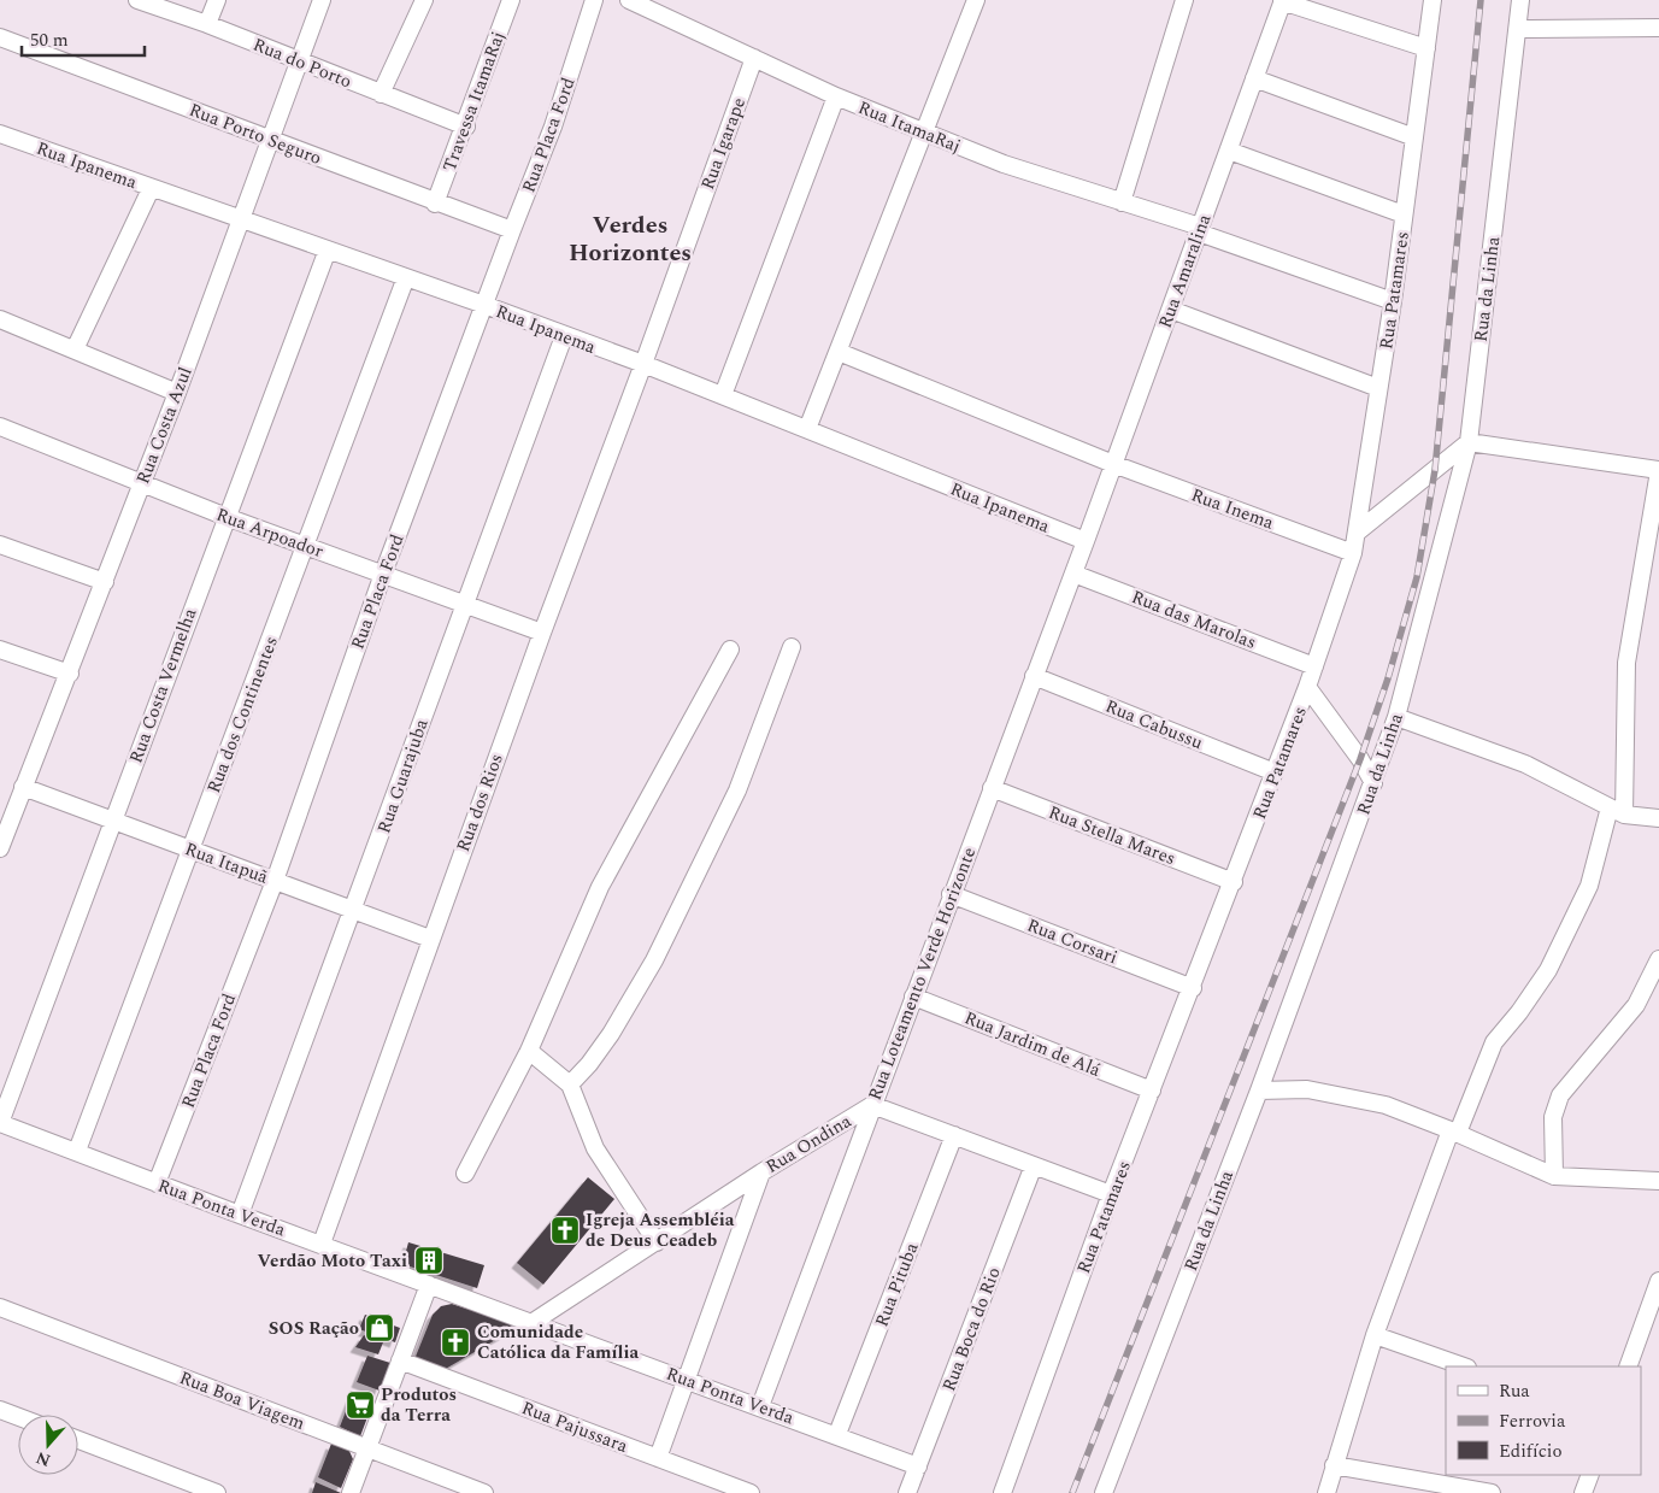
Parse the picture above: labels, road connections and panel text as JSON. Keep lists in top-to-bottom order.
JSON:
{
  "streets": {
    "street": [
      "Rua do Porto",
      "Travessa ItamaRaj",
      "Rua ItamaRaj",
      "Rua Porto Seguro",
      "Rua Placa Ford",
      "Rua Igarape",
      "Rua Ipanema",
      "Rua Amaralina",
      "Rua da Linha",
      "Rua Patamares",
      "Rua Costa Azul",
      "Rua Inema",
      "Rua Arpoador",
      "Rua das Marolas",
      "Rua Costa Vermelha",
      "Rua dos Continentes",
      "Rua Cabussu",
      "Rua Guarajuba",
      "Rua dos Rios",
      "Rua Stella Mares",
      "Rua Itapuã",
      "Rua Corsari",
      "Rua Loteamento Verde Horizonte",
      "Rua Jardim de Alá",
      "Rua Ondina",
      "Rua Ponta Verda",
      "Rua Pituba",
      "Rua Boca do Rio",
      "Rua Boa Viagem",
      "Rua Pajussara"
    ]
  },
  "crossings": [
    ["Rua do Porto", "Travessa ItamaRaj"],
    ["Rua do Porto", "Rua Costa Azul"],
    ["Travessa ItamaRaj", "Rua Porto Seguro"],
    ["Rua ItamaRaj", "Rua Igarape"],
    ["Rua ItamaRaj", "Rua Amaralina"],
    ["Rua ItamaRaj", "Rua Patamares"],
    ["Rua Porto Seguro", "Rua Placa Ford"],
    ["Rua Porto Seguro", "Rua Costa Azul"],
    ["Rua Placa Ford", "Rua Ipanema"],
    ["Rua Placa Ford", "Rua Arpoador"],
    ["Rua Placa Ford", "Rua Itapuã"],
    ["Rua Placa Ford", "Rua Ponta Verda"],
    ["Rua Igarape", "Rua Ipanema"],
    ["Rua Igarape", "Rua dos Rios"],
    ["Rua Ipanema", "Rua Amaralina"],
    ["Rua Ipanema", "Rua Costa Azul"],
    ["Rua Ipanema", "Rua Costa Vermelha"],
    ["Rua Ipanema", "Rua dos Continentes"],
    ["Rua Ipanema", "Rua Guarajuba"],
    ["Rua Ipanema", "Rua dos Rios"],
    ["Rua Ipanema", "Rua Loteamento Verde Horizonte"],
    ["Rua Amaralina", "Rua Inema"],
    ["Rua Amaralina", "Rua Loteamento Verde Horizonte"],
    ["Rua Patamares", "Rua Inema"],
    ["Rua Patamares", "Rua das Marolas"],
    ["Rua Patamares", "Rua Cabussu"],
    ["Rua Patamares", "Rua Stella Mares"],
    ["Rua Patamares", "Rua Corsari"],
    ["Rua Patamares", "Rua Jardim de Alá"],
    ["Rua Patamares", "Rua Ondina"],
    ["Rua Costa Azul", "Rua Arpoador"],
    ["Rua Costa Azul", "Rua Itapuã"],
    ["Rua Arpoador", "Rua Costa Vermelha"],
    ["Rua Arpoador", "Rua dos Continentes"],
    ["Rua Arpoador", "Rua Guarajuba"],
    ["Rua Arpoador", "Rua dos Rios"],
    ["Rua das Marolas", "Rua Loteamento Verde Horizonte"],
    ["Rua Costa Vermelha", "Rua Itapuã"],
    ["Rua Costa Vermelha", "Rua Ponta Verda"],
    ["Rua dos Continentes", "Rua Itapuã"],
    ["Rua dos Continentes", "Rua Ponta Verda"],
    ["Rua Cabussu", "Rua Loteamento Verde Horizonte"],
    ["Rua Guarajuba", "Rua Itapuã"],
    ["Rua Guarajuba", "Rua Ponta Verda"],
    ["Rua dos Rios", "Rua Itapuã"],
    ["Rua dos Rios", "Rua Ponta Verda"],
    ["Rua Stella Mares", "Rua Loteamento Verde Horizonte"],
    ["Rua Corsari", "Rua Loteamento Verde Horizonte"],
    ["Rua Loteamento Verde Horizonte", "Rua Jardim de Alá"],
    ["Rua Loteamento Verde Horizonte", "Rua Ondina"],
    ["Rua Loteamento Verde Horizonte", "Rua Ponta Verda"],
    ["Rua Ondina", "Rua Ponta Verda"],
    ["Rua Ondina", "Rua Pituba"],
    ["Rua Ondina", "Rua Boca do Rio"],
    ["Rua Ponta Verda", "Rua Pituba"],
    ["Rua Ponta Verda", "Rua Boca do Rio"]
  ],
  "districts": ["Verdes Horizontes"],
  "places": {
    "church": ["Igreja Assembléia de Deus Ceadeb", "Comunidade Católica da Família"],
    "building": ["Verdão Moto Taxi"],
    "shop": ["SOS Ração"],
    "supermarket": ["Produtos da Terra"]
  },
  "legend": ["Rua", "Ferrovia", "Edifício"],
  "scale_bar": "50 m",
  "north": "bottom"
}
